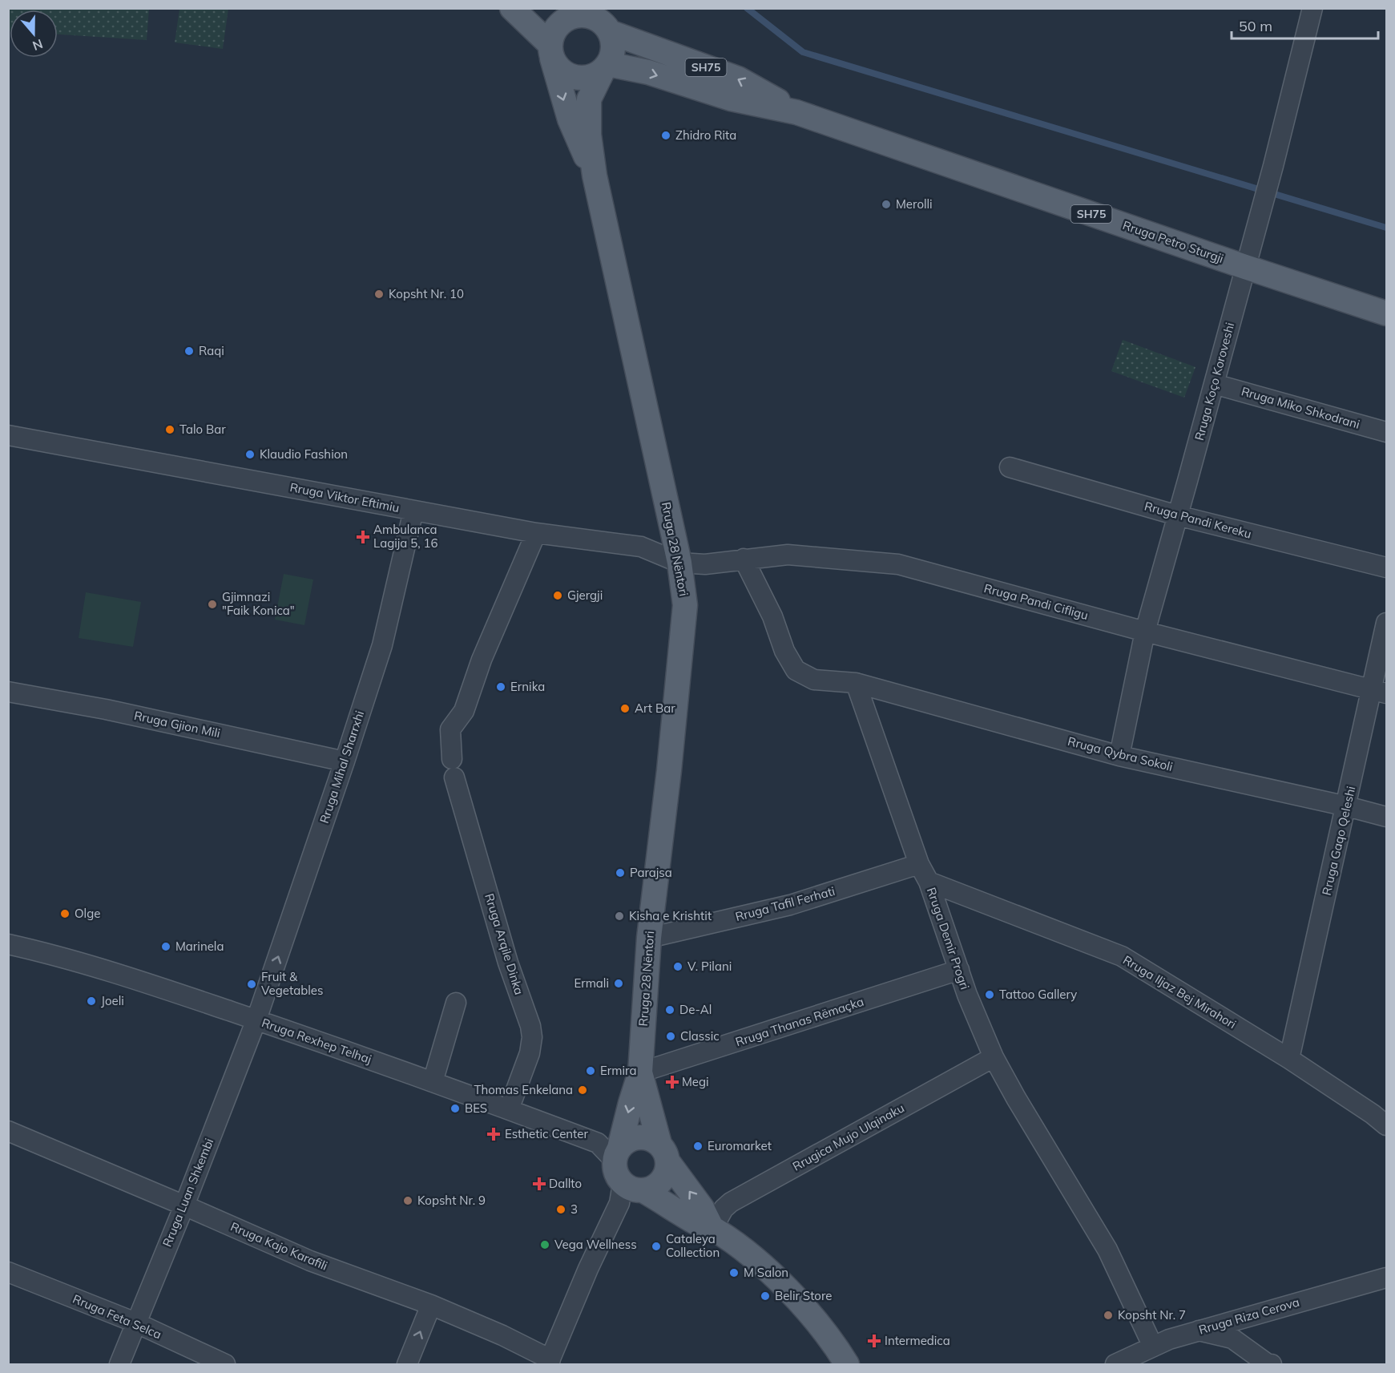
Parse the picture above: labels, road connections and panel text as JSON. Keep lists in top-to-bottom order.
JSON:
{
  "streets": {
    "main road": ["SH75", "Rruga Petro Sturgji", "Rruga 28 Nëntori"],
    "street": [
      "Rruga Koço Koroveshi",
      "Rruga Miko Shkodrani",
      "Rruga Viktor Eftimiu",
      "Rruga Pandi Kereku",
      "Rruga Pandi Cifligu",
      "Rruga Gjion Mili",
      "Rruga Qybra Sokoli",
      "Rruga Mihal Sharrxhi",
      "Rruga Gaqo Qeleshi",
      "Rruga Tafil Ferhati",
      "Rruga Demir Progri",
      "Rruga Arqile Dinka",
      "Rruga Iljaz Bej Mirahori",
      "Rruga Thanas Rëmaçka",
      "Rruga Rexhep Telhaj",
      "Rrugica Mujo Ulqinaku",
      "Rruga Luan Shkembi",
      "Rruga Kajo Karafili",
      "Rruga Riza Cerova",
      "Rruga Feta Selca"
    ]
  },
  "crossings": [
    ["SH75", "Rruga Petro Sturgji"],
    ["SH75", "Rruga 28 Nëntori"],
    ["Rruga Petro Sturgji", "Rruga Koço Koroveshi"],
    ["Rruga Petro Sturgji", "Rruga 28 Nëntori"],
    ["Rruga Koço Koroveshi", "Rruga Miko Shkodrani"],
    ["Rruga Koço Koroveshi", "Rruga Pandi Kereku"],
    ["Rruga Koço Koroveshi", "Rruga Pandi Cifligu"],
    ["Rruga Koço Koroveshi", "Rruga Qybra Sokoli"],
    ["Rruga Viktor Eftimiu", "Rruga 28 Nëntori"],
    ["Rruga Viktor Eftimiu", "Rruga Pandi Cifligu"],
    ["Rruga Viktor Eftimiu", "Rruga Mihal Sharrxhi"],
    ["Rruga Viktor Eftimiu", "Rruga Arqile Dinka"],
    ["Rruga 28 Nëntori", "Rruga Pandi Cifligu"],
    ["Rruga 28 Nëntori", "Rruga Tafil Ferhati"],
    ["Rruga 28 Nëntori", "Rruga Thanas Rëmaçka"],
    ["Rruga 28 Nëntori", "Rruga Rexhep Telhaj"],
    ["Rruga 28 Nëntori", "Rrugica Mujo Ulqinaku"],
    ["Rruga Pandi Cifligu", "Rruga Gaqo Qeleshi"],
    ["Rruga Gjion Mili", "Rruga Mihal Sharrxhi"],
    ["Rruga Qybra Sokoli", "Rruga Gaqo Qeleshi"],
    ["Rruga Qybra Sokoli", "Rruga Demir Progri"],
    ["Rruga Mihal Sharrxhi", "Rruga Rexhep Telhaj"],
    ["Rruga Mihal Sharrxhi", "Rruga Luan Shkembi"],
    ["Rruga Gaqo Qeleshi", "Rruga Iljaz Bej Mirahori"],
    ["Rruga Tafil Ferhati", "Rruga Demir Progri"],
    ["Rruga Demir Progri", "Rruga Iljaz Bej Mirahori"],
    ["Rruga Demir Progri", "Rruga Thanas Rëmaçka"],
    ["Rruga Demir Progri", "Rrugica Mujo Ulqinaku"],
    ["Rruga Demir Progri", "Rruga Riza Cerova"],
    ["Rruga Arqile Dinka", "Rruga Rexhep Telhaj"],
    ["Rruga Rexhep Telhaj", "Rruga Luan Shkembi"],
    ["Rruga Luan Shkembi", "Rruga Kajo Karafili"],
    ["Rruga Luan Shkembi", "Rruga Feta Selca"]
  ],
  "one_way": ["Rruga Mihal Sharrxhi"],
  "places": {
    "other": [
      "Zhidro Rita",
      "Merolli",
      "Kopsht Nr. 10",
      "Raqi",
      "Talo Bar",
      "Klaudio Fashion",
      "Gjergji",
      "Gjimnazi \"Faik Konica\"",
      "Ernika",
      "Art Bar",
      "Parajsa",
      "Olge",
      "Kisha e Krishtit",
      "Marinela",
      "V. Pilani",
      "Ermali",
      "Fruit & Vegetables",
      "Tattoo Gallery",
      "Joeli",
      "De-Al",
      "Classic",
      "Ermira",
      "Thomas Enkelana",
      "BES",
      "Euromarket",
      "Kopsht Nr. 9",
      "3",
      "Vega Wellness",
      "Cataleya Collection",
      "M Salon",
      "Belir Store",
      "Kopsht Nr. 7"
    ],
    "health": [
      "Ambulanca Lagija 5, 16",
      "Megi",
      "Esthetic Center",
      "Dallto",
      "Intermedica"
    ]
  },
  "scale_bar": "50 m",
  "north": "bottom"
}
